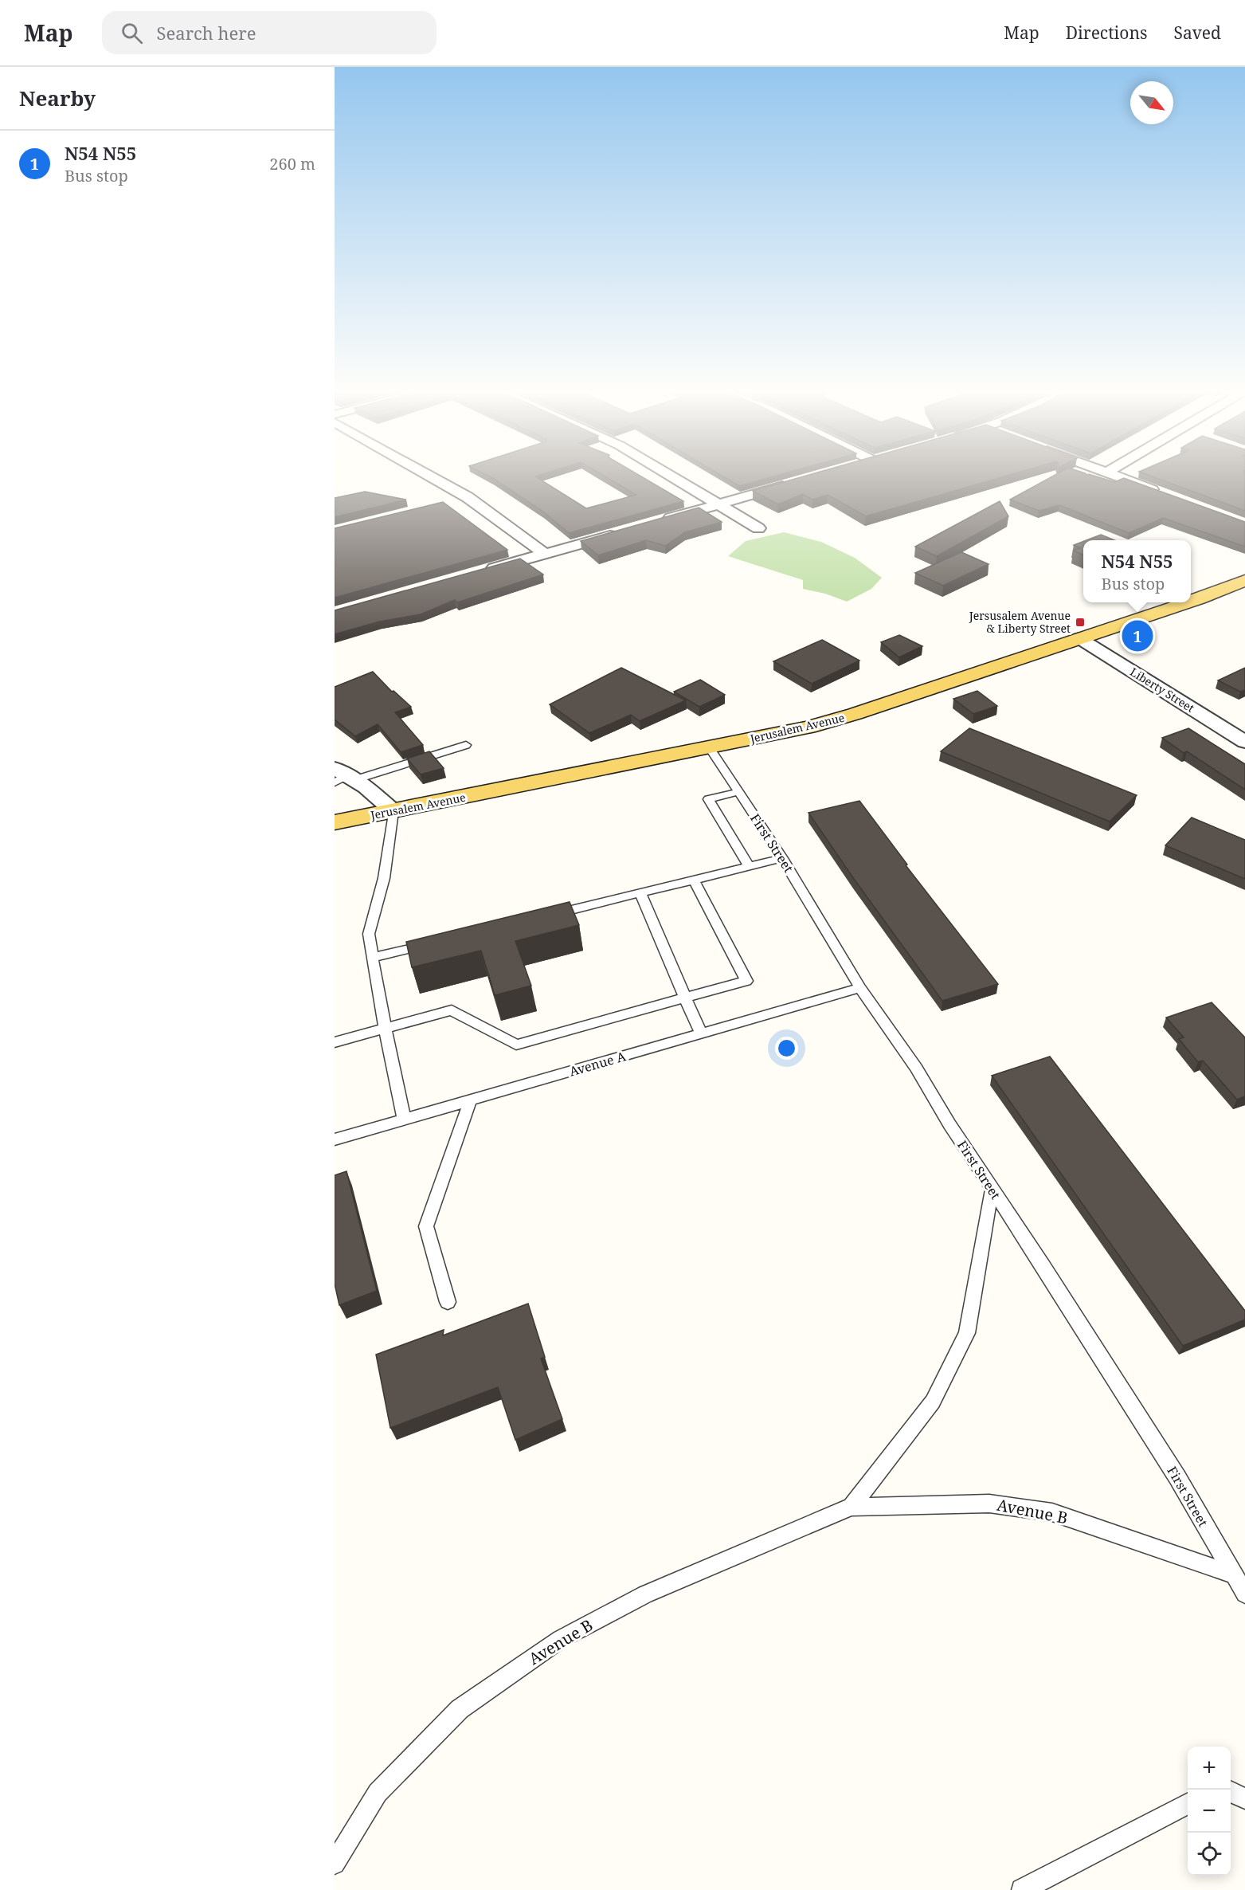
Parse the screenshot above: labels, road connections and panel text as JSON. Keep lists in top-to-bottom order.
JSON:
{
  "streets": {
    "main road": ["Jerusalem Avenue"],
    "street": ["Liberty Street"],
    "lane": ["First Street", "Avenue A", "Avenue B"]
  },
  "crossings": [
    ["Liberty Street", "Jerusalem Avenue"],
    ["Jerusalem Avenue", "First Street"],
    ["First Street", "Avenue A"],
    ["First Street", "Avenue B"]
  ],
  "places": {
    "transit": ["Jersusalem Avenue & Liberty Street"]
  },
  "north": "bottom right",
  "page": {
    "header": "Map",
    "search": "Search here",
    "nav": ["Map", "Directions", "Saved"],
    "heading": "Nearby",
    "list": [
      {
        "mark": "1",
        "name": "N54 N55",
        "note": "Bus stop",
        "value": "260 m"
      }
    ],
    "popup": ["N54 N55", "Bus stop"],
    "pins": "1",
    "map_buttons": ["+", "−"]
  }
}
